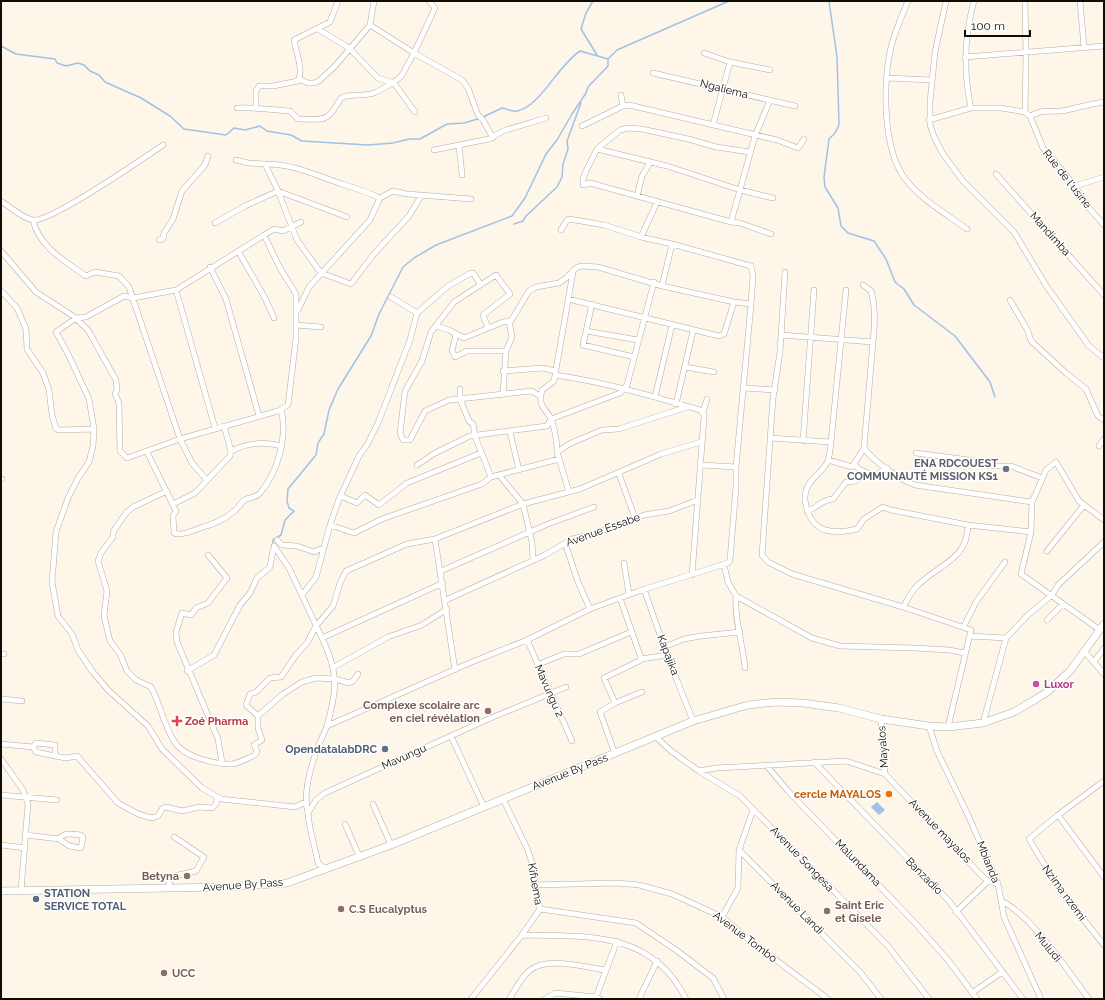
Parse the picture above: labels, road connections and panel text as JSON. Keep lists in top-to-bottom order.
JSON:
{
  "streets": {
    "highway": ["Avenue By Pass"],
    "street": [
      "Ngaliema",
      "Rue de l'usine",
      "Mandimba",
      "Avenue Essabe",
      "Kapajika",
      "Mavungu 2",
      "Mayalos",
      "Mavungu",
      "Avenue mayalos",
      "Avenue Songesa",
      "Mbianda",
      "Malundama",
      "Banzadio",
      "Kifuema",
      "Nzima nzemi",
      "Avenue Landi",
      "Avenue Tombo",
      "Muludi"
    ]
  },
  "crossings": [
    ["Kapajika", "Avenue By Pass"],
    ["Mavungu 2", "Mavungu"],
    ["Mayalos", "Avenue By Pass"],
    ["Mayalos", "Avenue mayalos"],
    ["Avenue By Pass", "Avenue Songesa"],
    ["Avenue By Pass", "Mbianda"],
    ["Avenue By Pass", "Kifuema"],
    ["Avenue mayalos", "Mbianda"],
    ["Mbianda", "Muludi"],
    ["Kifuema", "Avenue Tombo"]
  ],
  "places": {
    "other": [
      "ENA RDCOUEST COMMUNAUTÉ MISSION KS1",
      "Luxor",
      "Complexe scolaire arc en ciel révélation",
      "OpendatalabDRC",
      "cercle MAYALOS",
      "Betyna",
      "STATION SERVICE TOTAL",
      "C.S Eucalyptus",
      "Saint Eric et Gisele",
      "UCC"
    ],
    "health": ["Zoé Pharma"]
  },
  "scale_bar": "100 m"
}
